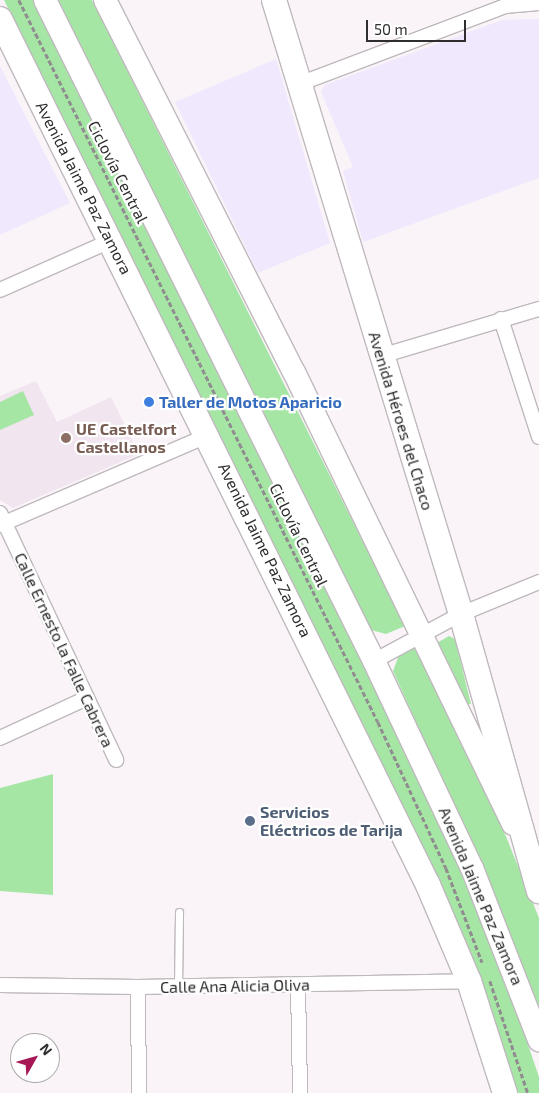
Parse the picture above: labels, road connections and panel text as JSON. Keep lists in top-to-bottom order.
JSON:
{
  "streets": {
    "highway": ["Avenida Jaime Paz Zamora", "Avenida Héroes del Chaco"],
    "street": ["Calle Ernesto la Falle Cabrera", "Calle Ana Alicia Oliva"],
    "path": ["Ciclovía Central"]
  },
  "crossings": [
    ["Ciclovía Central", "Avenida Jaime Paz Zamora"],
    ["Ciclovía Central", "Calle Ana Alicia Oliva"],
    ["Avenida Jaime Paz Zamora", "Calle Ana Alicia Oliva"]
  ],
  "places": ["Taller de Motos Aparicio", "UE Castelfort Castellanos", "Servicios Eléctricos de Tarija"],
  "scale_bar": "50 m",
  "north": "top right"
}
